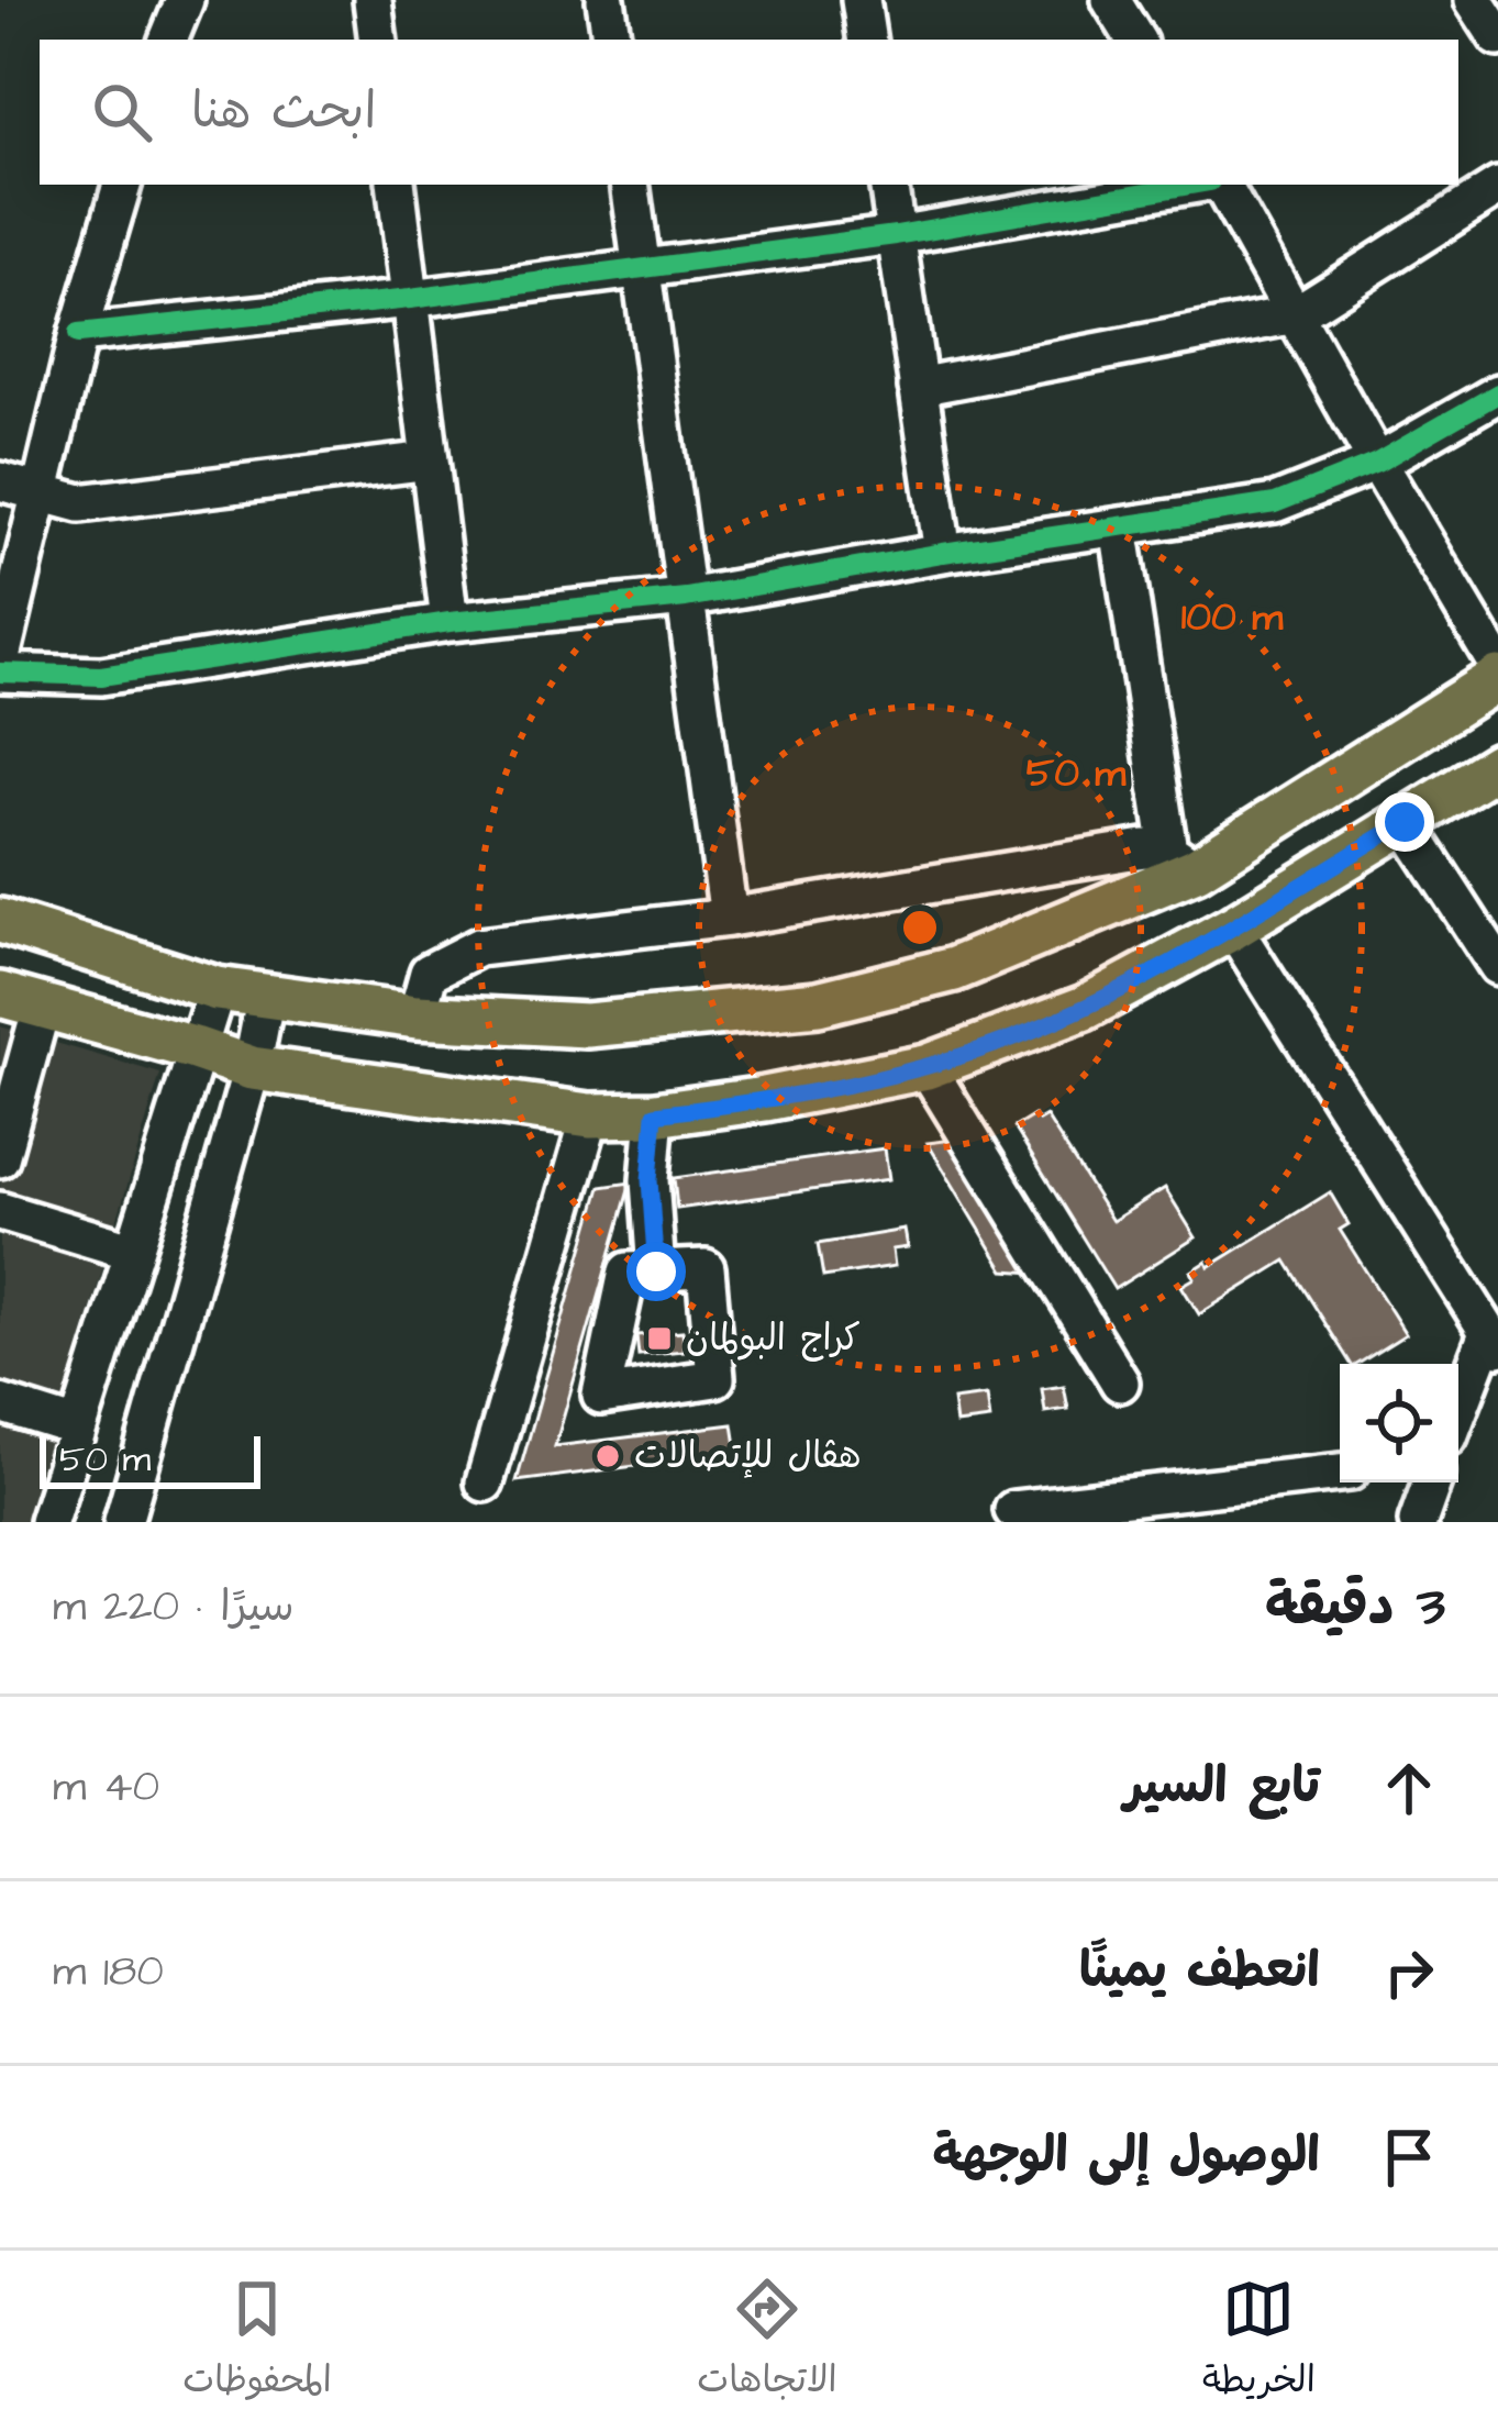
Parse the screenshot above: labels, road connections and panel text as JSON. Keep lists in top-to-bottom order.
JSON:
{
  "places": {
    "transit": ["كراج البولمان"],
    "other": ["هڤال للإتصالات"]
  },
  "scale_bar": "50 m",
  "page": {
    "search": "ابحث هنا",
    "scale": "50 m",
    "heading": ["3 دقيقة", "سيرًا · 220 m"],
    "list": [
      ["تابع السير", "40 m"],
      ["انعطف يمينًا", "180 m"],
      "الوصول إلى الوجهة"
    ],
    "nav": ["الخريطة", "الاتجاهات", "المحفوظات"]
  },
  "rings": ["100 m", "50 m"]
}
